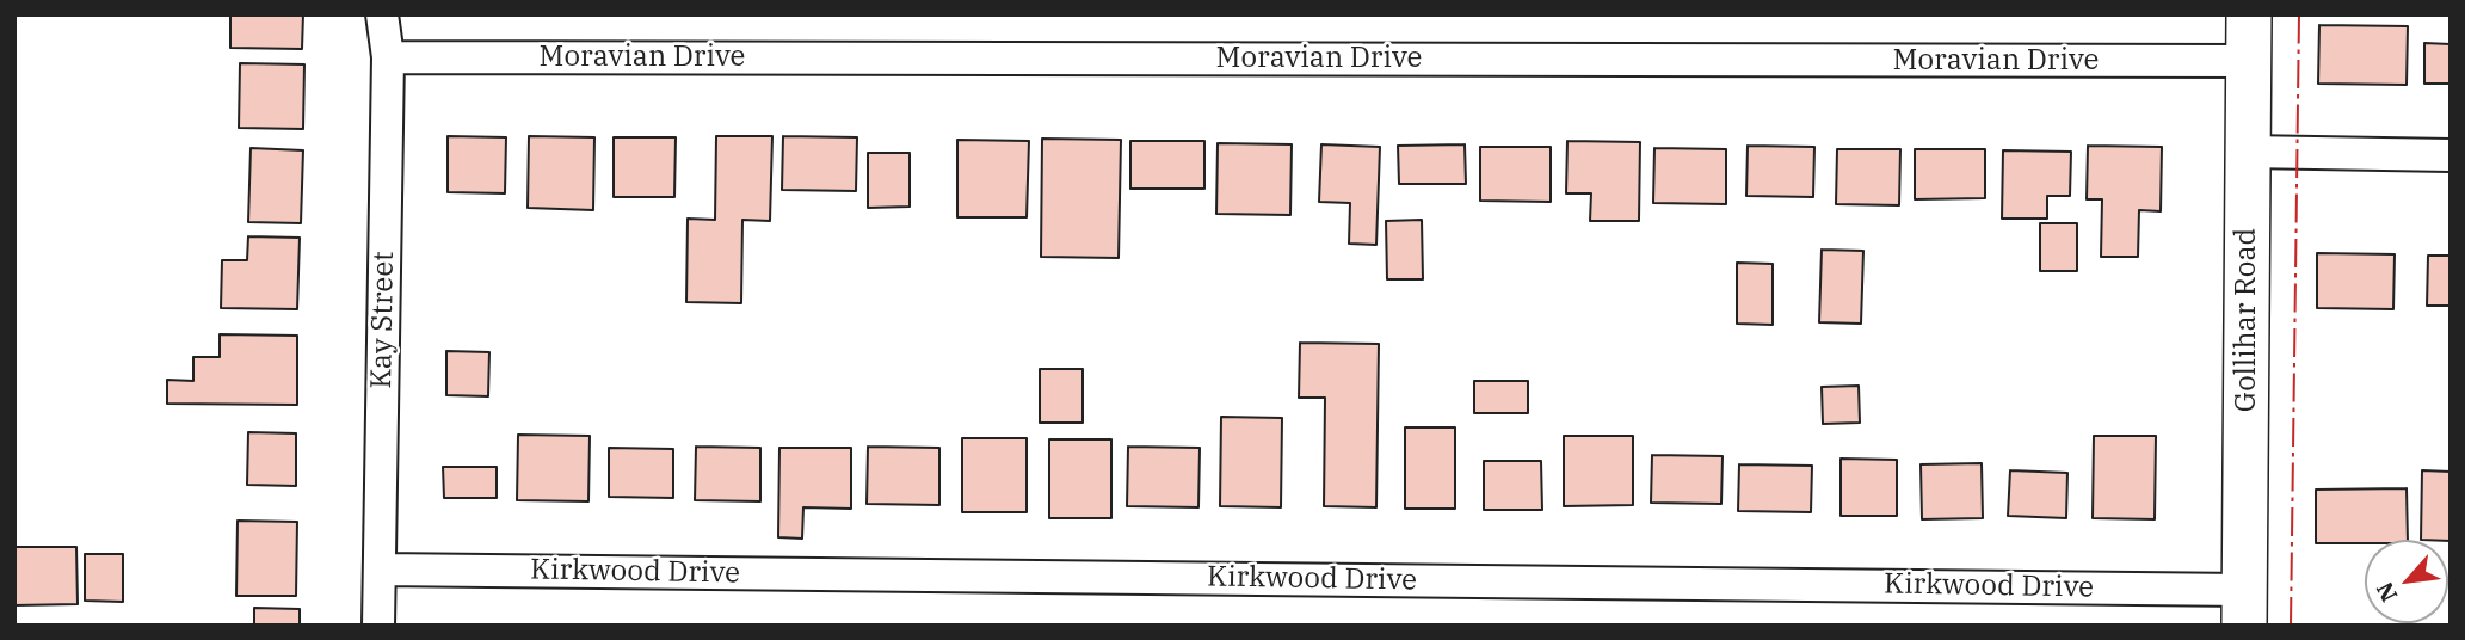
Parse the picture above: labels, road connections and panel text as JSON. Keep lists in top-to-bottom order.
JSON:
{
  "streets": {
    "main road": ["Gollihar Road"],
    "street": ["Moravian Drive", "Kay Street", "Kirkwood Drive"]
  },
  "crossings": [
    ["Moravian Drive", "Kay Street"],
    ["Moravian Drive", "Gollihar Road"],
    ["Kay Street", "Kirkwood Drive"],
    ["Gollihar Road", "Kirkwood Drive"]
  ],
  "north": "bottom left"
}
